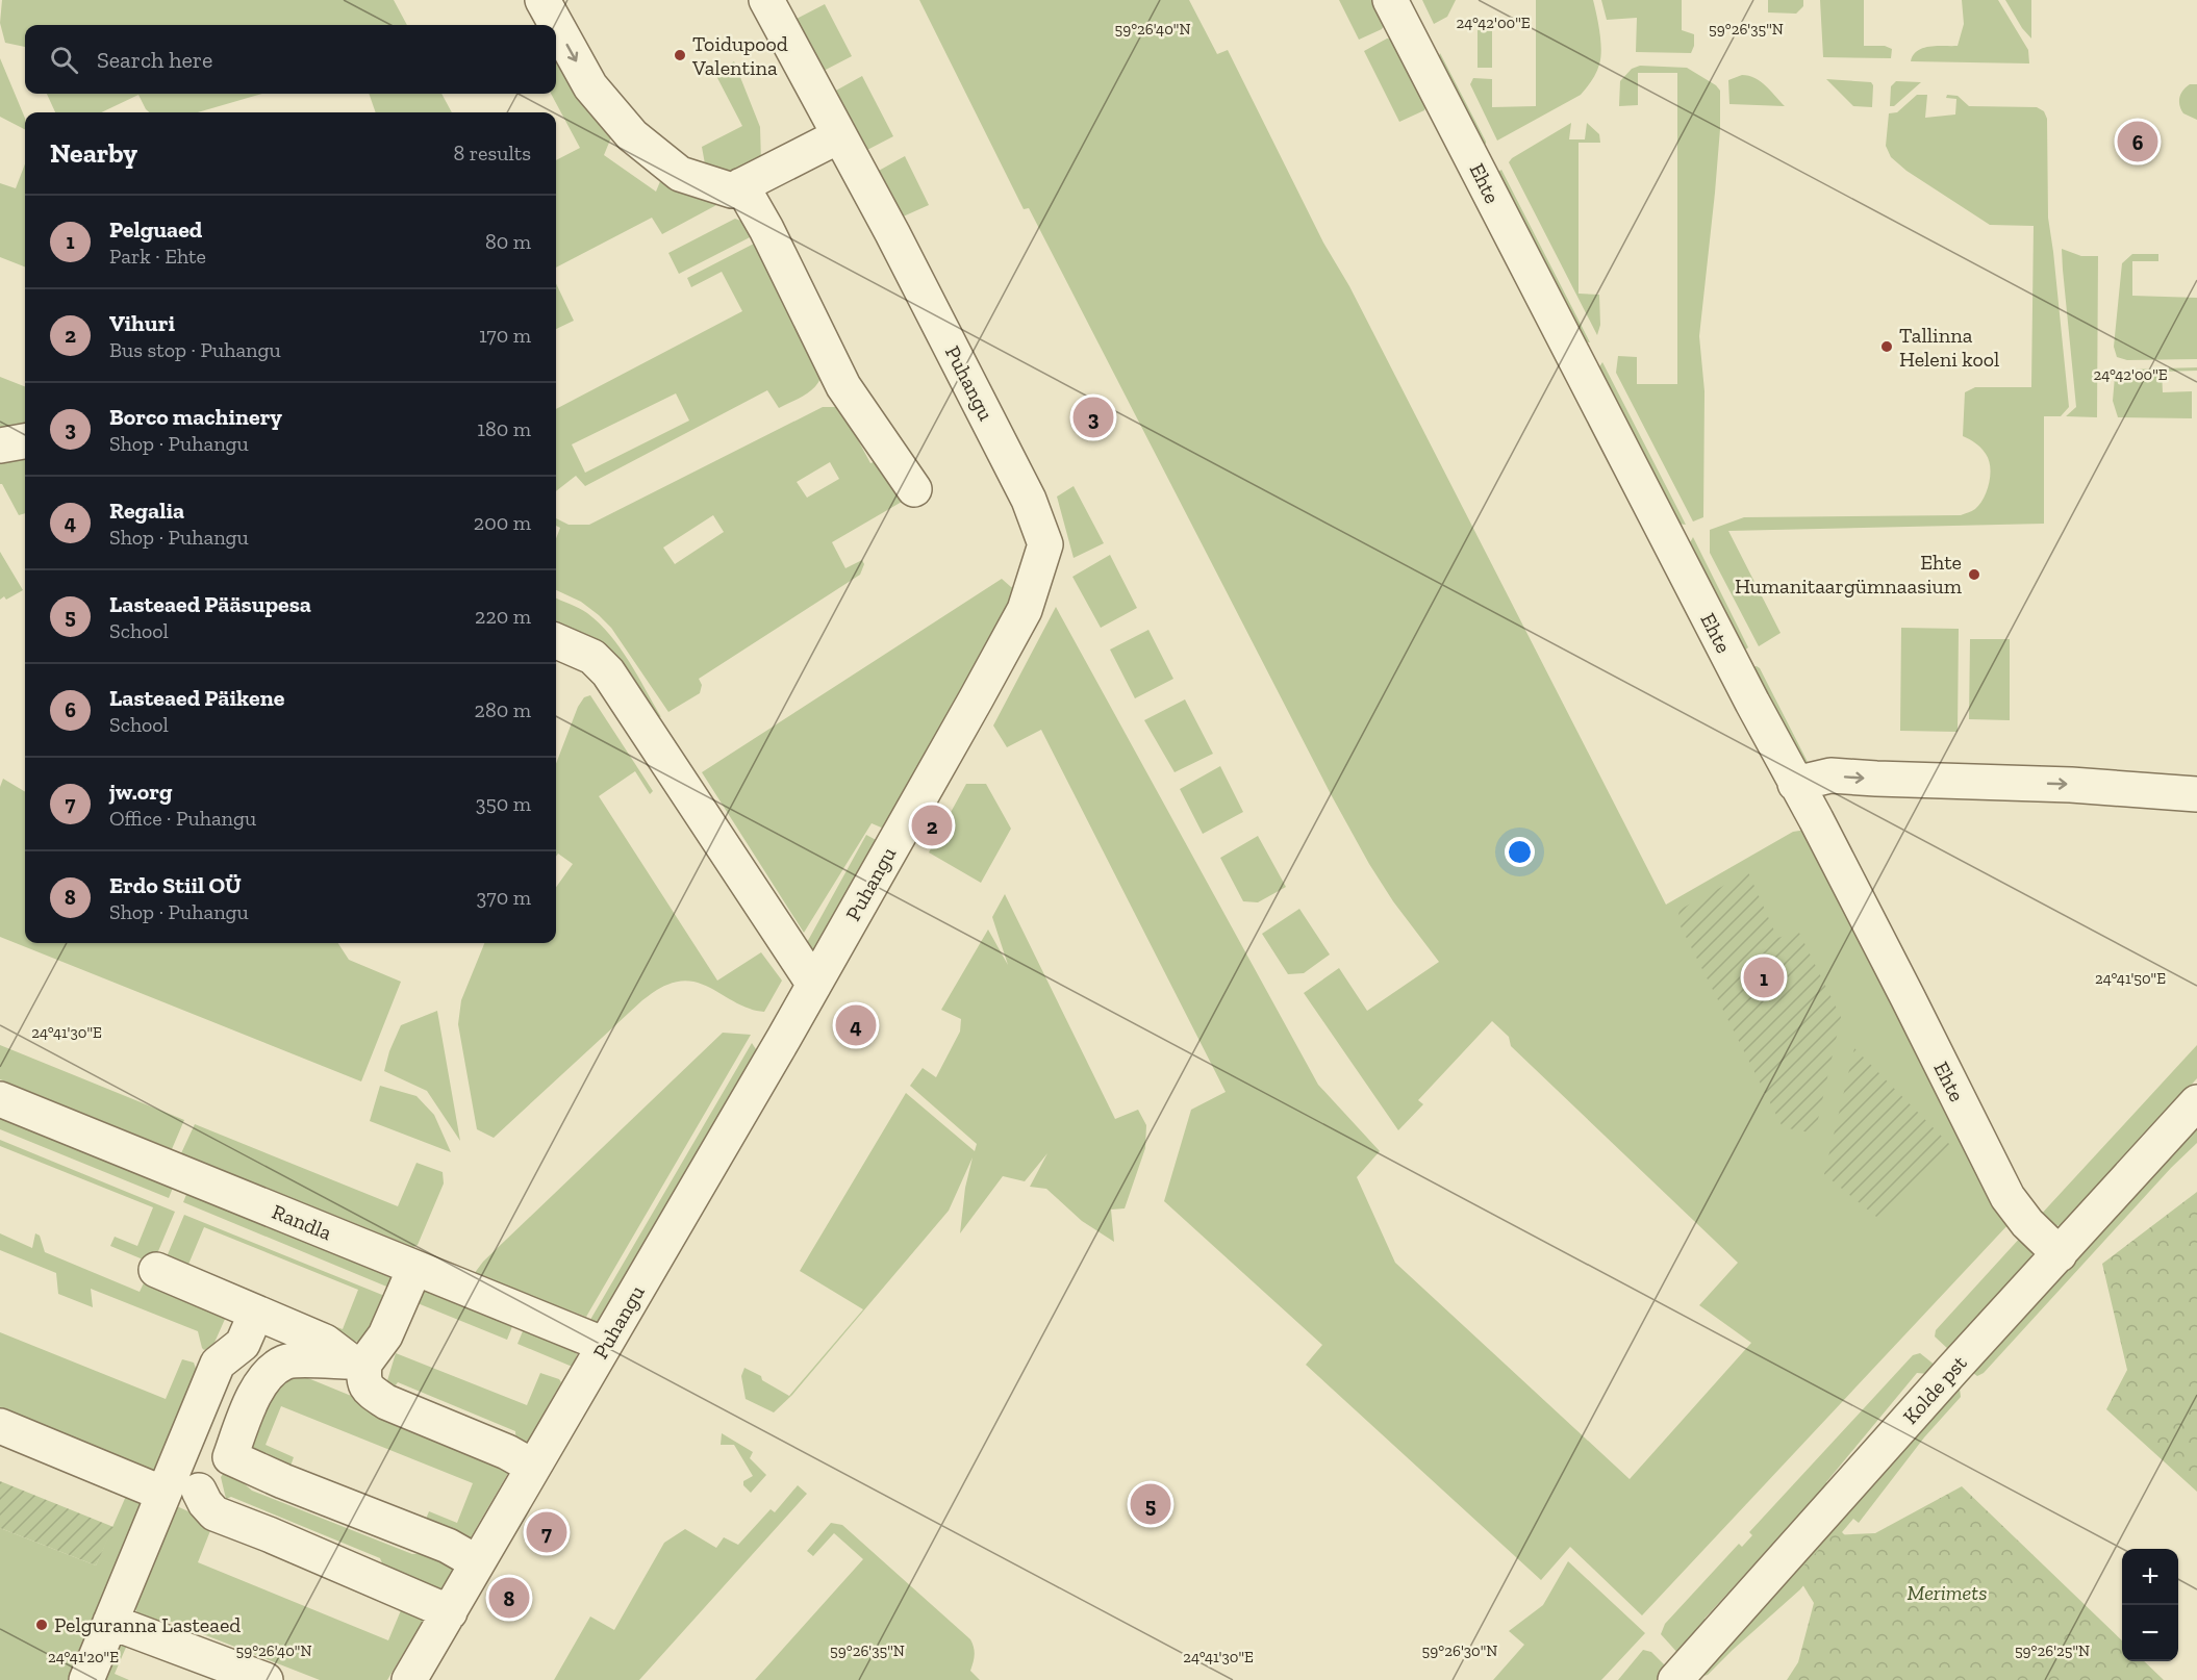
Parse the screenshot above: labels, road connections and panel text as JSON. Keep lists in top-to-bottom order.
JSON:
{
  "streets": {
    "street": [
      "Ehte",
      "Puhangu",
      "Randla",
      "Kolde pst"
    ]
  },
  "crossings": [
    ["Ehte", "Kolde pst"],
    ["Puhangu", "Randla"]
  ],
  "parks": ["Merimets"],
  "places": [
    "Toidupood Valentina",
    "Tallinna Heleni kool",
    "Ehte Humanitaargümnaasium",
    "Pelguranna Lasteaed"
  ],
  "page": {
    "search": "Search here",
    "heading": ["Nearby", "8 results"],
    "pins": [
      "6",
      "3",
      "2",
      "1",
      "4",
      "5",
      "7",
      "8"
    ],
    "list": [
      {
        "mark": "1",
        "name": "Pelguaed",
        "note": "Park · Ehte",
        "value": "80 m"
      },
      {
        "mark": "2",
        "name": "Vihuri",
        "note": "Bus stop · Puhangu",
        "value": "170 m"
      },
      {
        "mark": "3",
        "name": "Borco machinery",
        "note": "Shop · Puhangu",
        "value": "180 m"
      },
      {
        "mark": "4",
        "name": "Regalia",
        "note": "Shop · Puhangu",
        "value": "200 m"
      },
      {
        "mark": "5",
        "name": "Lasteaed Pääsupesa",
        "note": "School",
        "value": "220 m"
      },
      {
        "mark": "6",
        "name": "Lasteaed Päikene",
        "note": "School",
        "value": "280 m"
      },
      {
        "mark": "7",
        "name": "jw.org",
        "note": "Office · Puhangu",
        "value": "350 m"
      },
      {
        "mark": "8",
        "name": "Erdo Stiil OÜ",
        "note": "Shop · Puhangu",
        "value": "370 m"
      }
    ],
    "map_buttons": ["+", "−"]
  },
  "coordinates": [
    "24°42'00\"E",
    "59°26'40\"N",
    "59°26'35\"N",
    "24°41'50\"E",
    "24°41'30\"E",
    "59°26'30\"N",
    "59°26'25\"N",
    "24°41'20\"E"
  ]
}
